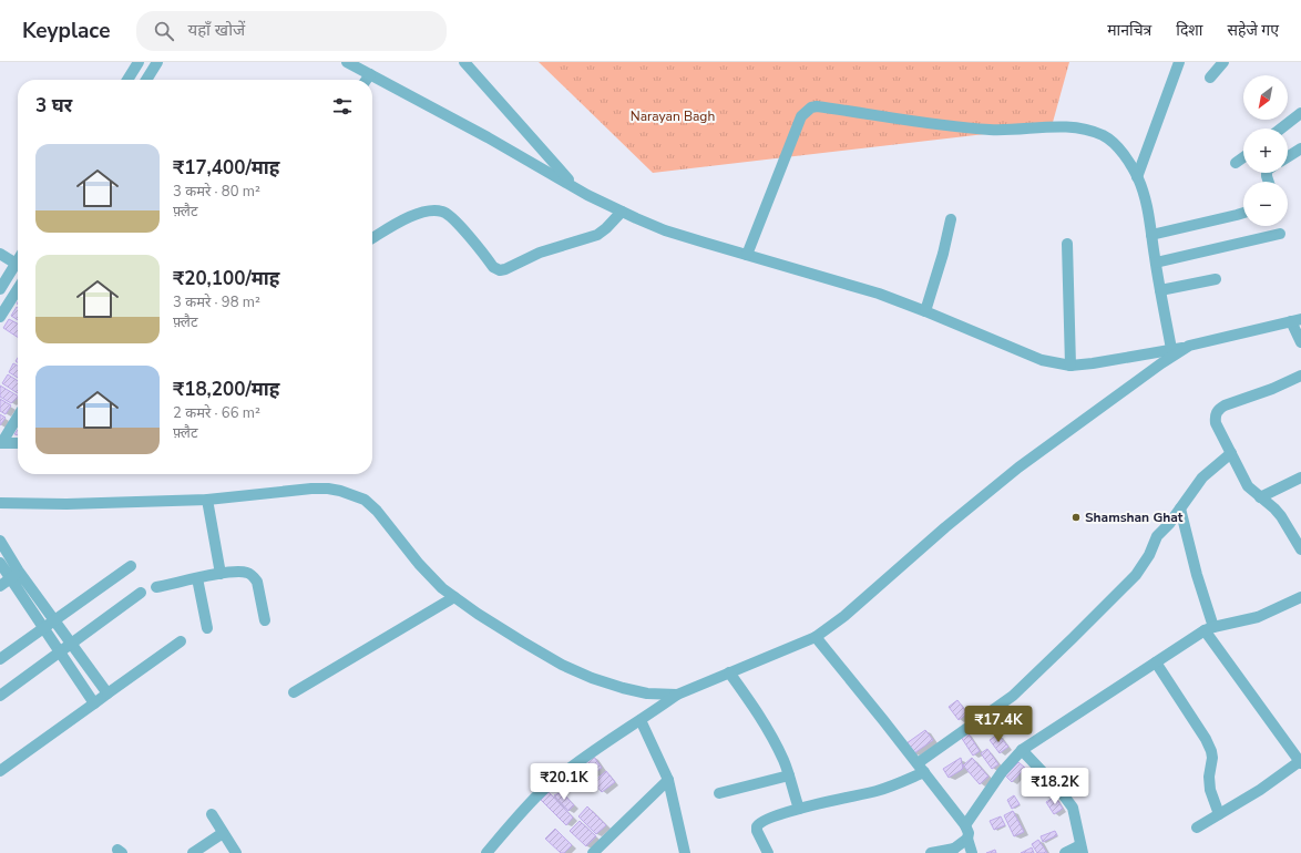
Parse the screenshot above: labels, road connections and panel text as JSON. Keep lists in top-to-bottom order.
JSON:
{
  "parks": ["Narayan Bagh"],
  "places": ["Shamshan Ghat"],
  "north": "bottom left",
  "page": {
    "header": "Keyplace",
    "search": "यहाँ खोजें",
    "nav": ["मानचित्र", "दिशा", "सहेजे गए"],
    "map_buttons": ["+", "−"],
    "heading": "3 घर",
    "list": [
      {
        "name": "₹17,400/माह",
        "note": "3 कमरे · 80 m² · फ़्लैट"
      },
      {
        "name": "₹20,100/माह",
        "note": "3 कमरे · 98 m² · फ़्लैट"
      },
      {
        "name": "₹18,200/माह",
        "note": "2 कमरे · 66 m² · फ़्लैट"
      }
    ],
    "price": ["₹17.4K", "₹20.1K", "₹18.2K"]
  }
}
